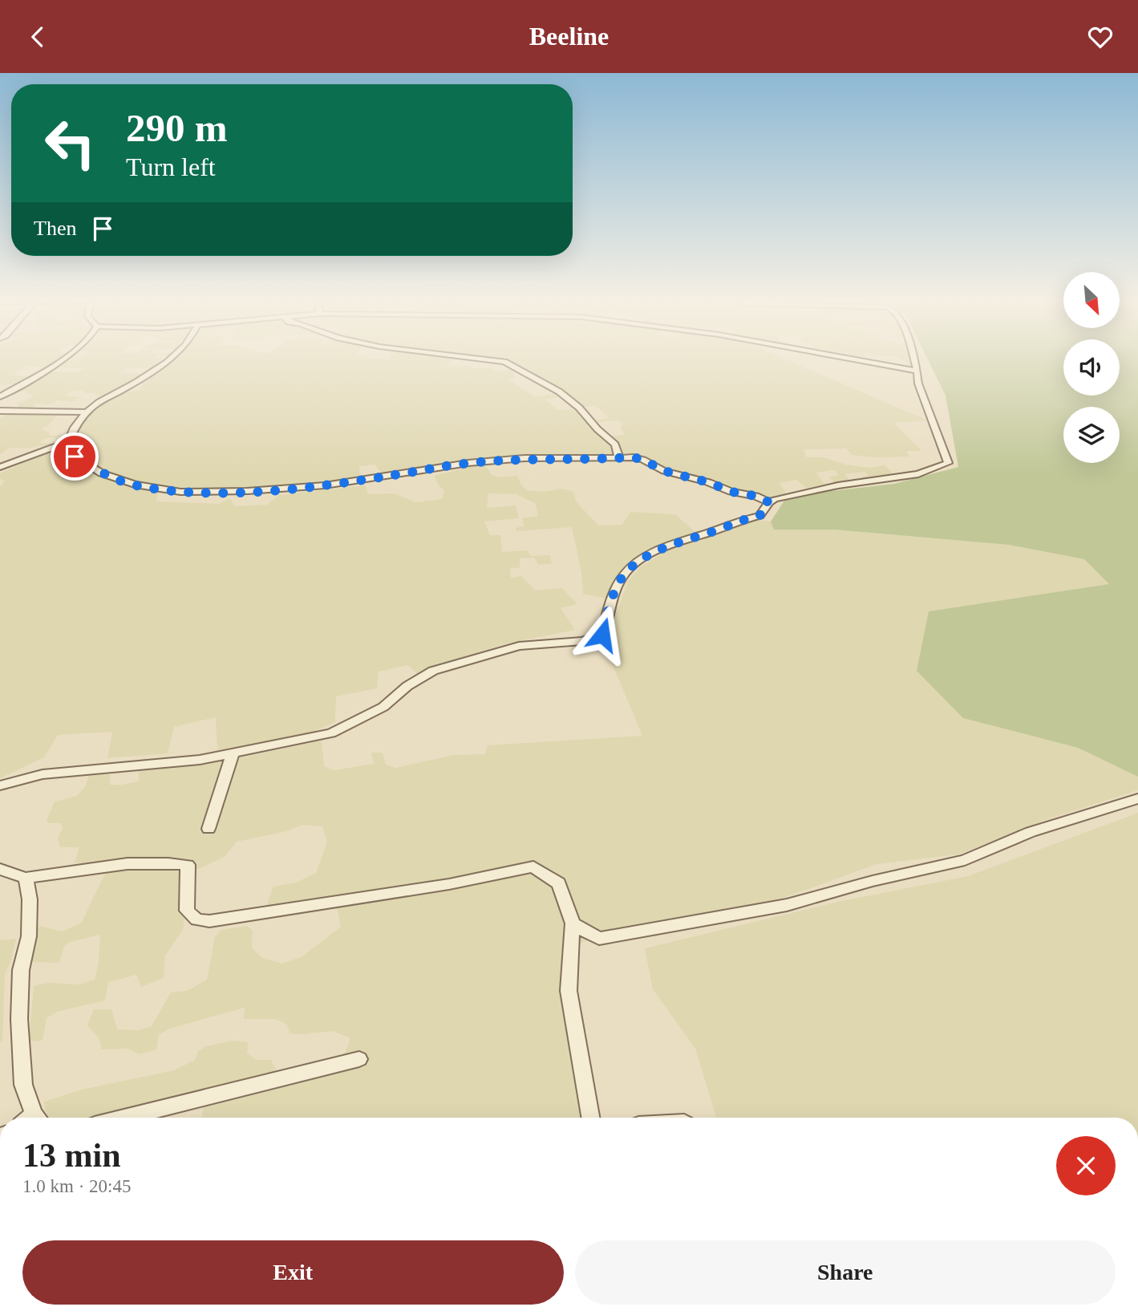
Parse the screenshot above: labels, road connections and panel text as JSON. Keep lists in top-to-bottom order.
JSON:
{
  "north": "bottom right",
  "page": {
    "header": "Beeline",
    "turn": ["290 m", "Turn left"],
    "then": "Then",
    "heading": ["13 min", "1.0 km · 20:45"],
    "buttons": ["Exit", "Share"]
  }
}
